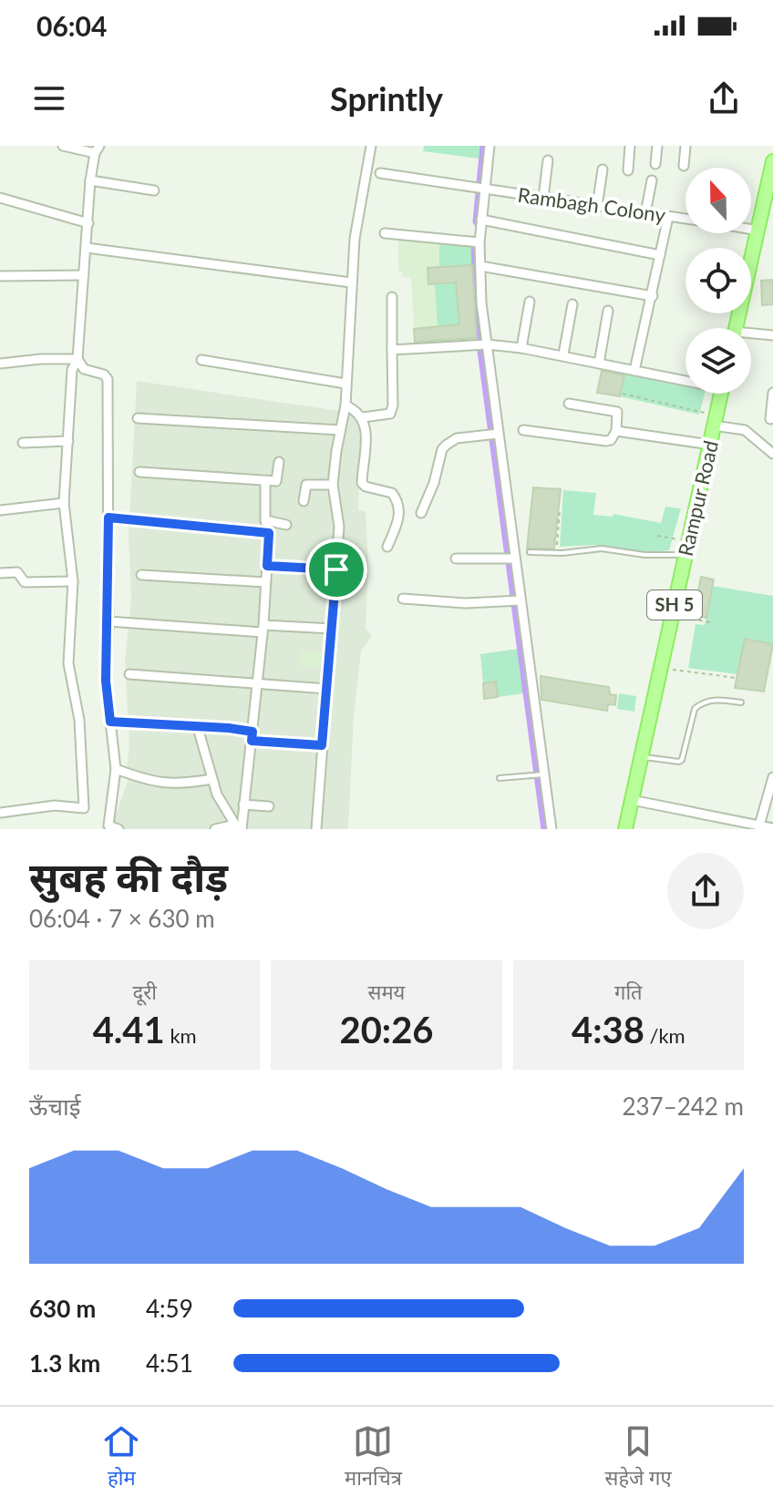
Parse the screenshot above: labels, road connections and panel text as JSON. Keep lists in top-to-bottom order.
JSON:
{
  "streets": {
    "main road": ["Rampur Road", "SH 5"],
    "street": ["Rambagh Colony"]
  },
  "north": "top",
  "page": {
    "status": "06:04",
    "header": "Sprintly",
    "heading": ["सुबह की दौड़", "06:04 · 7 × 630 m"],
    "stats": [
      ["दूरी", "4.41 km"],
      ["समय", "20:26"],
      ["गति", "4:38 /km"]
    ],
    "chart": ["ऊँचाई", "237–242 m"],
    "list": [
      {
        "name": "630 m",
        "note": "4:59"
      },
      {
        "name": "1.3 km",
        "note": "4:51"
      }
    ],
    "tabs": ["होम", "मानचित्र", "सहेजे गए"]
  }
}
